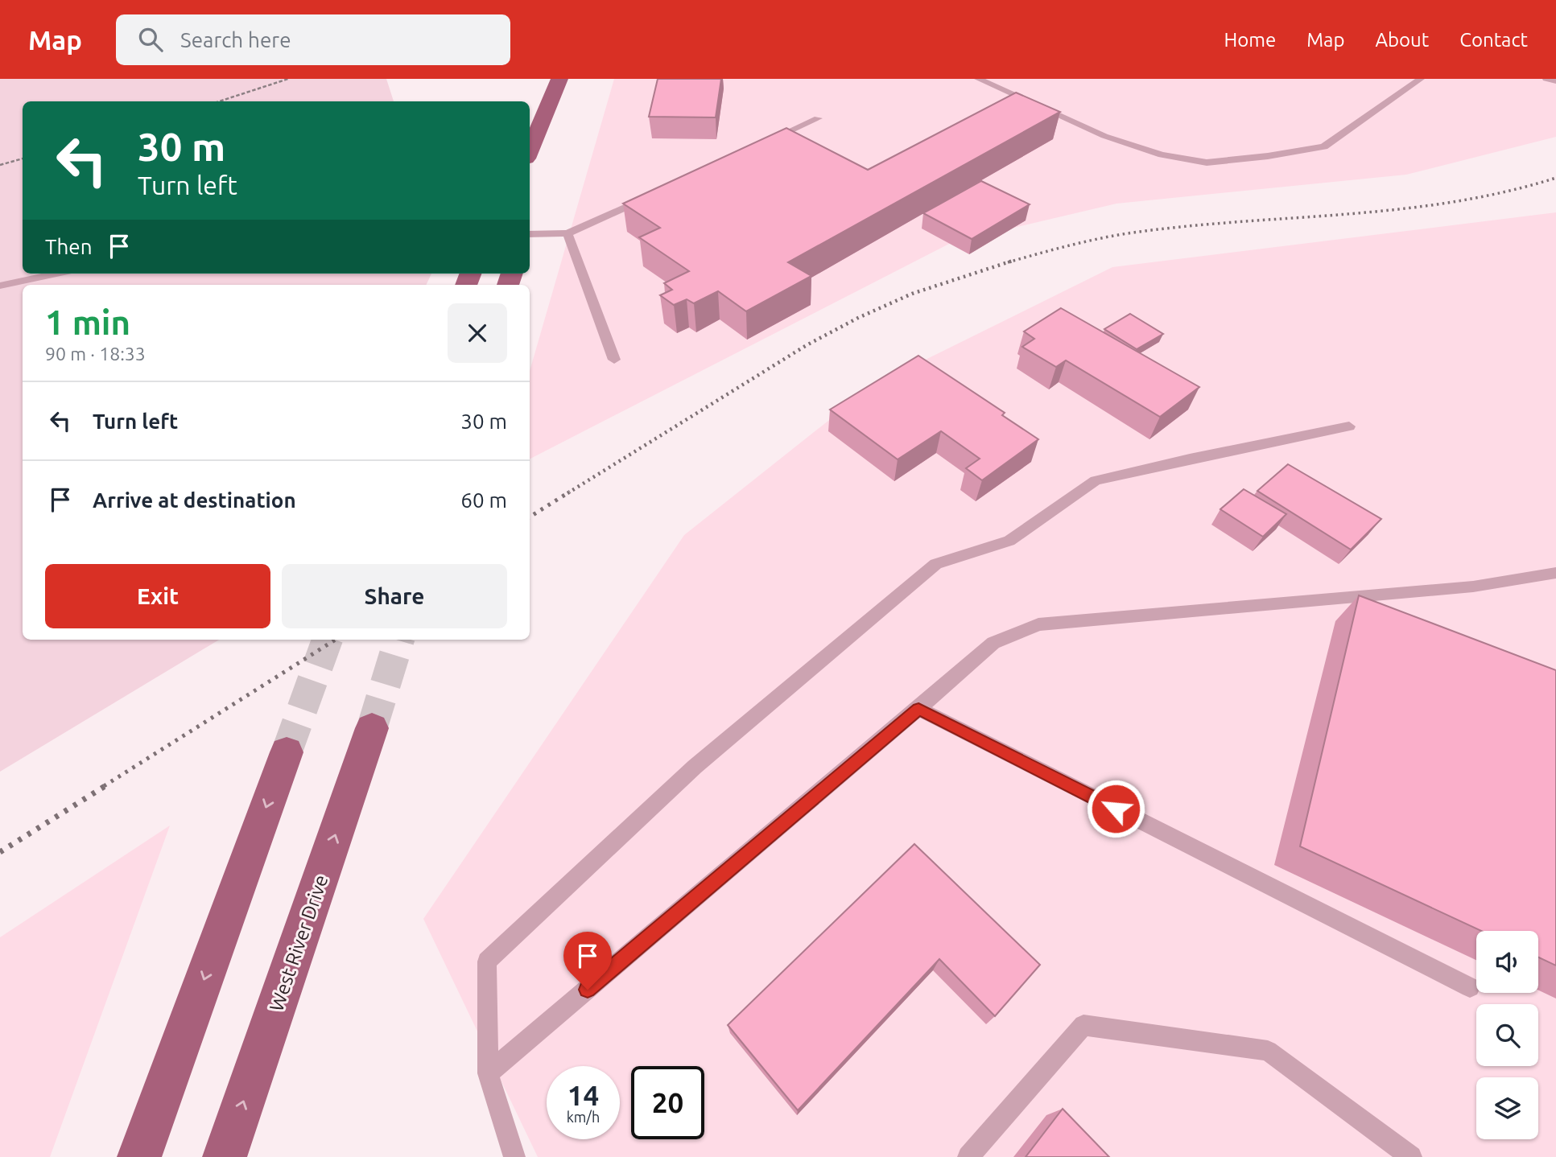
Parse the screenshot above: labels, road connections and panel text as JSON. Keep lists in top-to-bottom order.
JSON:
{
  "streets": {
    "main road": ["West River Drive"]
  },
  "page": {
    "header": "Map",
    "search": "Search here",
    "nav": [
      "Home",
      "Map",
      "About",
      "Contact"
    ],
    "turn": ["30 m", "Turn left"],
    "then": "Then",
    "heading": ["1 min", "90 m · 18:33"],
    "list": [
      {
        "name": "Turn left",
        "value": "30 m"
      },
      {
        "name": "Arrive at destination",
        "value": "60 m"
      }
    ],
    "buttons": ["Exit", "Share"],
    "speed": "14 km/h",
    "limit": "20"
  }
}
